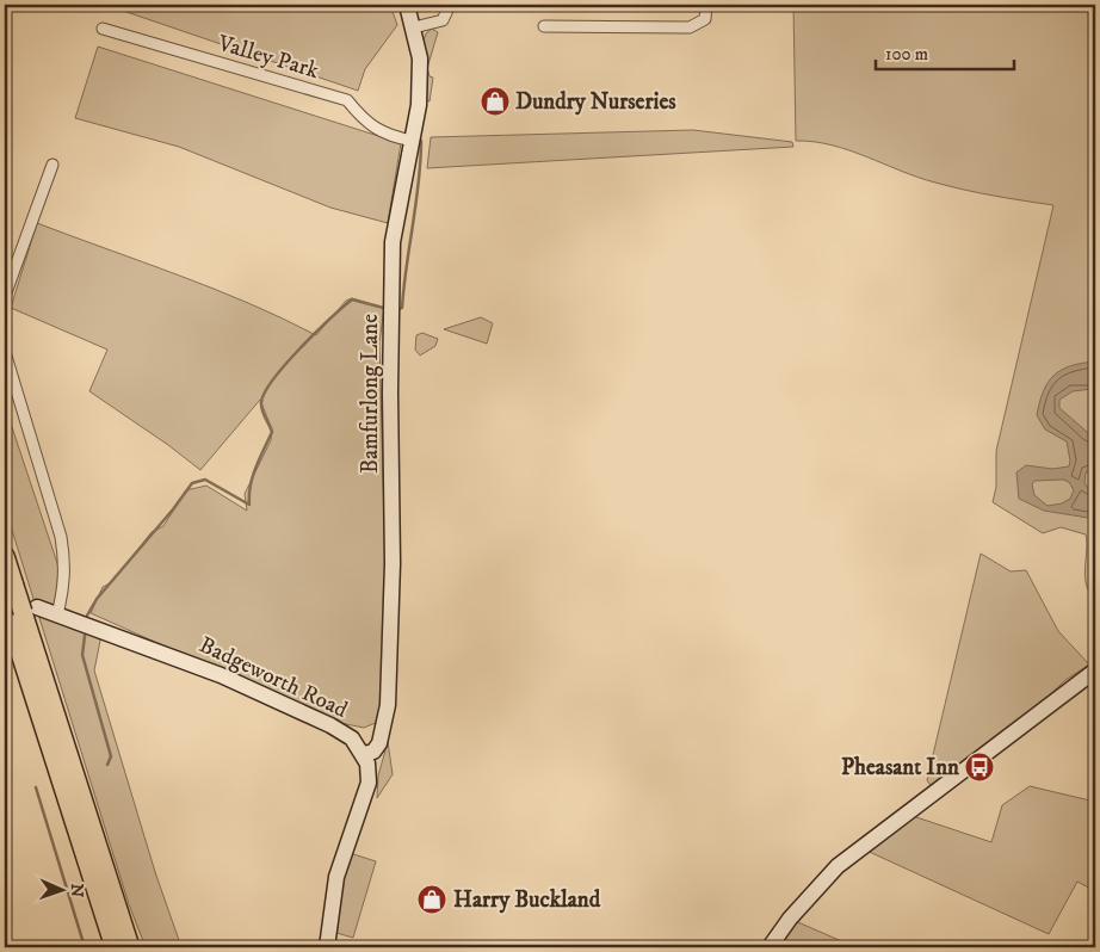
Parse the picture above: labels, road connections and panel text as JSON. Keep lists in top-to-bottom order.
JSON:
{
  "streets": {
    "street": ["Valley Park", "Bamfurlong Lane", "Badgeworth Road"]
  },
  "crossings": [
    ["Valley Park", "Bamfurlong Lane"],
    ["Bamfurlong Lane", "Badgeworth Road"]
  ],
  "places": {
    "shop": ["Dundry Nurseries", "Harry Buckland"],
    "bus stop": ["Pheasant Inn"]
  },
  "scale_bar": "100 m",
  "north": "right"
}
